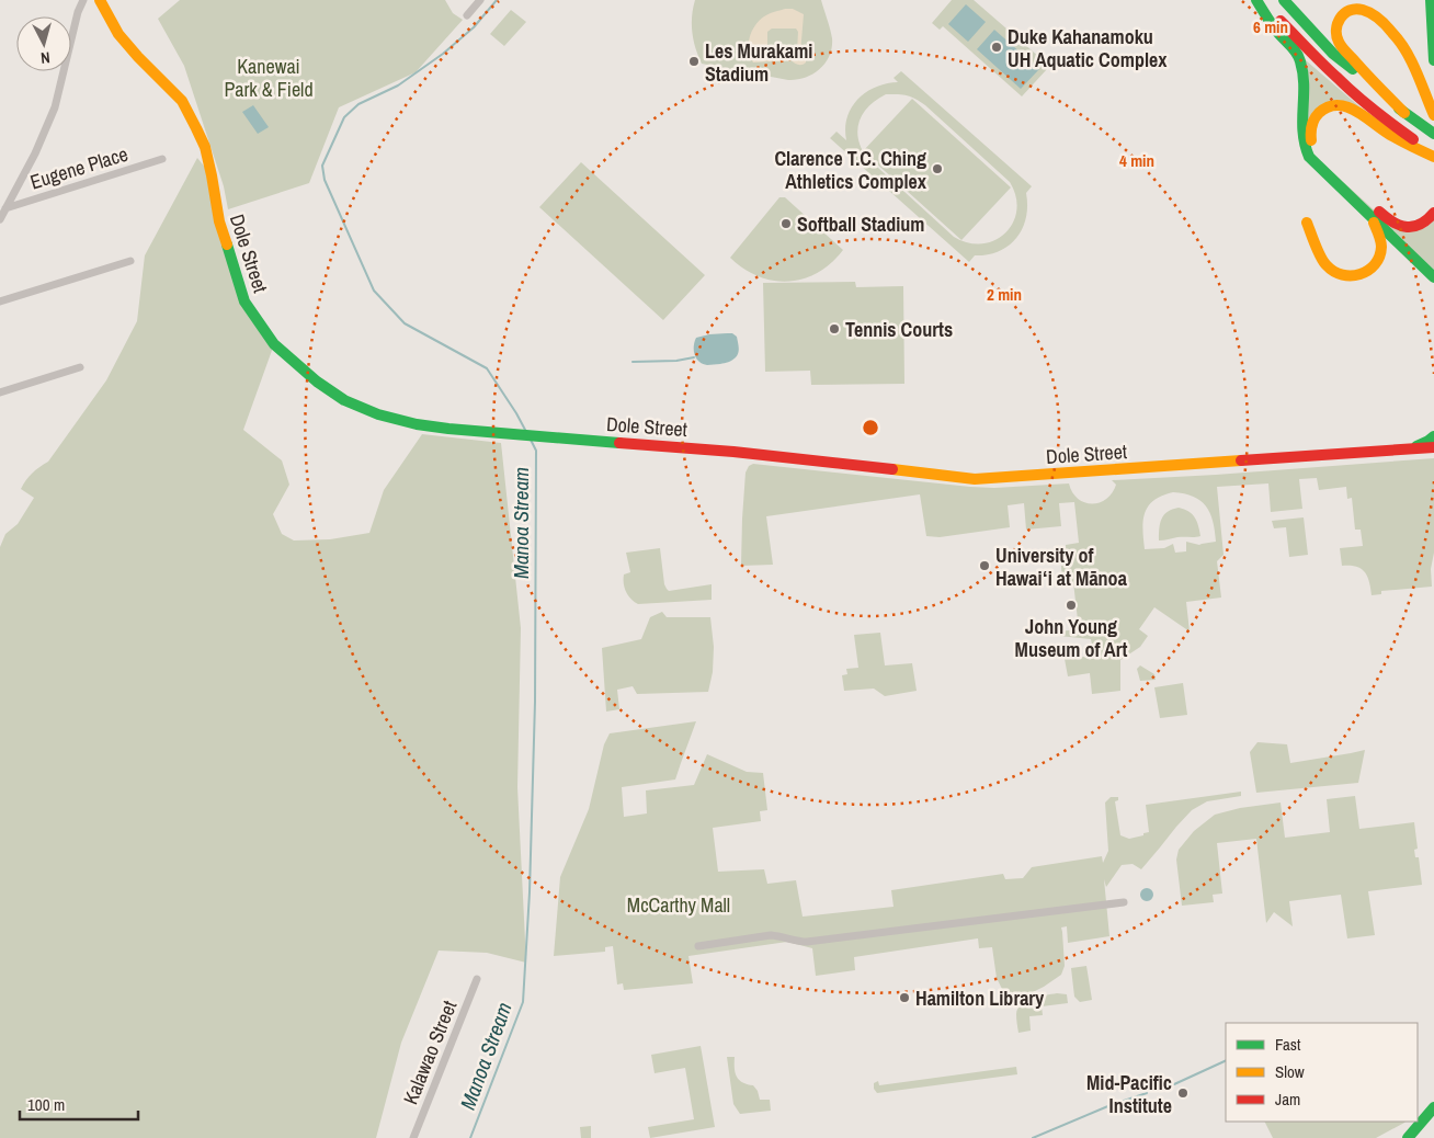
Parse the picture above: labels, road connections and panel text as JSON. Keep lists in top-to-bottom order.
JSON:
{
  "streets": {
    "main road": ["Dole Street"],
    "street": ["Eugene Place", "Kalawao Street"]
  },
  "water": ["Manoa Stream"],
  "parks": ["Kanewai Park & Field", "McCarthy Mall"],
  "places": [
    "Duke Kahanamoku UH Aquatic Complex",
    "Les Murakami Stadium",
    "Clarence T.C. Ching Athletics Complex",
    "Softball Stadium",
    "Tennis Courts",
    "University of Hawaiʻi at Mānoa",
    "John Young Museum of Art",
    "Hamilton Library",
    "Mid-Pacific Institute"
  ],
  "legend": ["Fast", "Slow", "Jam"],
  "scale_bar": "100 m",
  "north": "bottom",
  "rings": ["6 min", "4 min", "2 min"]
}
